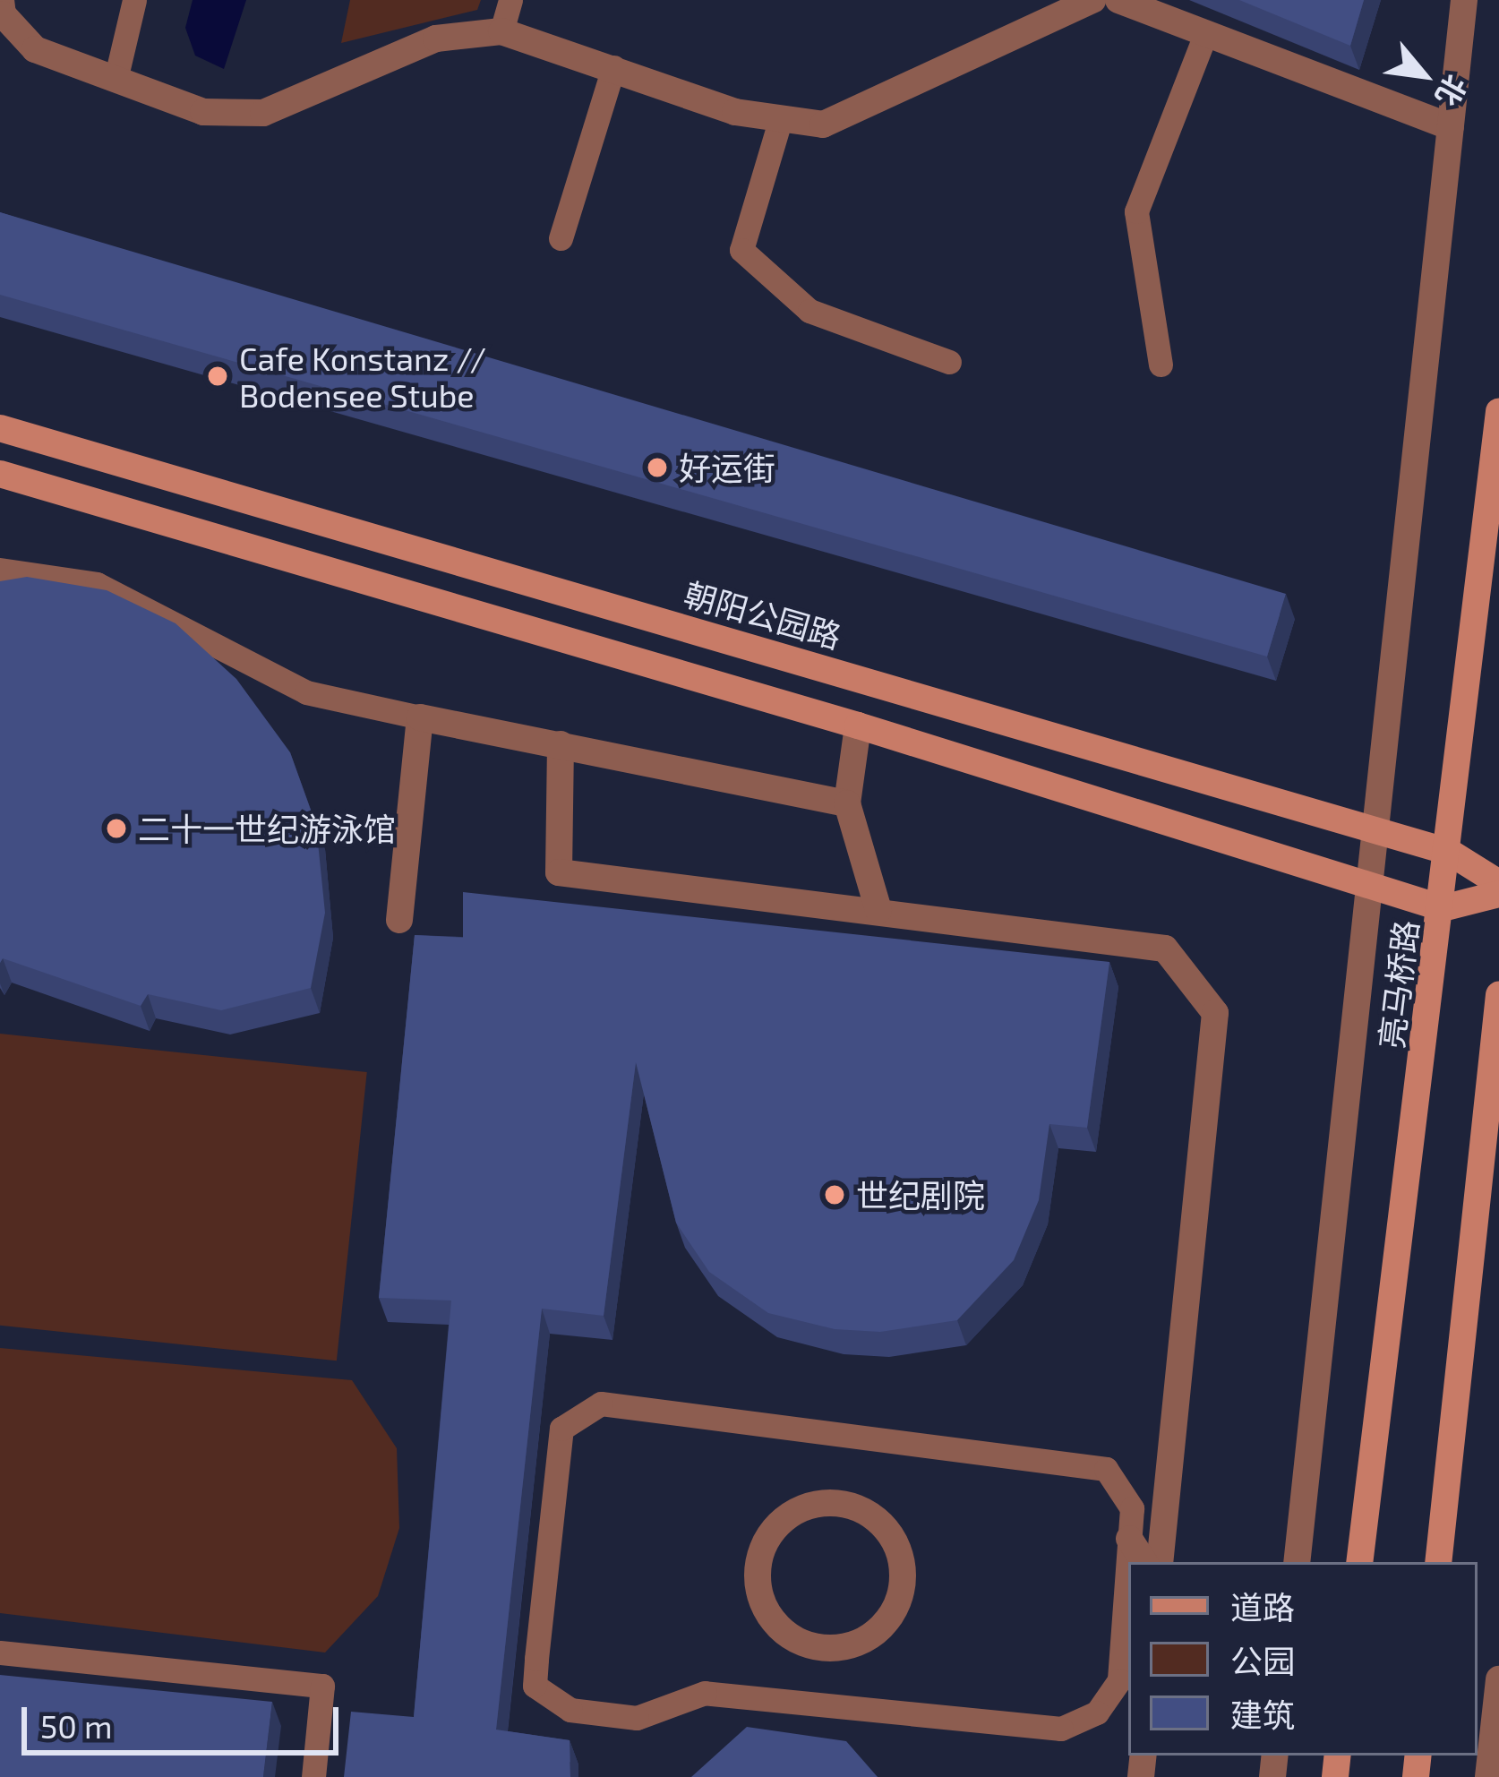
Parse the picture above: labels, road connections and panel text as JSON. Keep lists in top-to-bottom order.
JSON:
{
  "streets": {
    "main road": ["朝阳公园路", "亮马桥路"]
  },
  "crossings": [
    ["朝阳公园路", "亮马桥路"]
  ],
  "places": [
    "Cafe Konstanz // Bodensee Stube",
    "好运街",
    "二十一世纪游泳馆",
    "世纪剧院"
  ],
  "legend": ["道路", "公园", "建筑"],
  "scale_bar": "50 m",
  "north": "bottom right"
}
